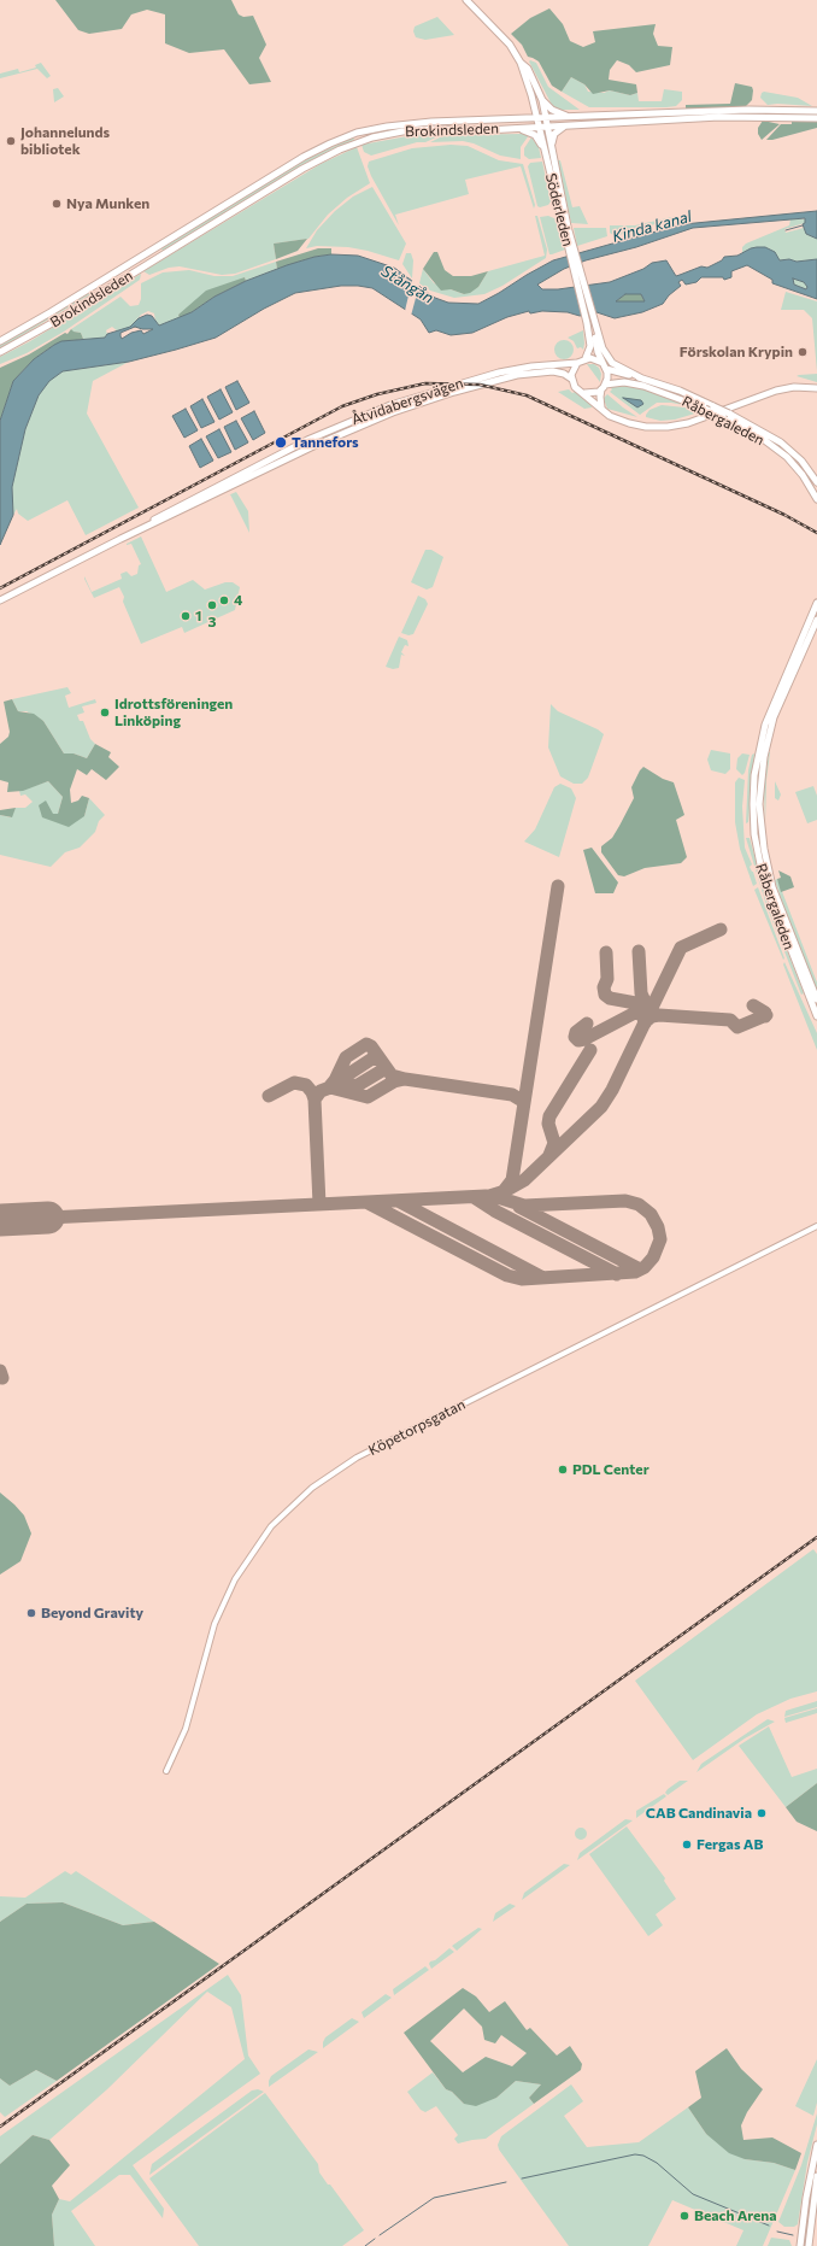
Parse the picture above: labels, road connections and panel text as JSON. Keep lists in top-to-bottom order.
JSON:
{
  "streets": {
    "main road": [
      "Brokindsleden",
      "Söderleden",
      "Åtvidabergsvägen",
      "Råbergaleden"
    ],
    "street": ["Köpetorpsgatan"]
  },
  "crossings": [
    ["Brokindsleden", "Söderleden"],
    ["Söderleden", "Åtvidabergsvägen"],
    ["Söderleden", "Råbergaleden"],
    ["Åtvidabergsvägen", "Råbergaleden"]
  ],
  "water": ["Kinda kanal", "Stångån"],
  "places": [
    "Johannelunds bibliotek",
    "Nya Munken",
    "Förskolan Krypin",
    "Tannefors",
    "4",
    "3",
    "1",
    "Idrottsföreningen Linköping",
    "PDL Center",
    "Beyond Gravity",
    "CAB Candinavia",
    "Fergas AB",
    "Beach Arena"
  ]
}
